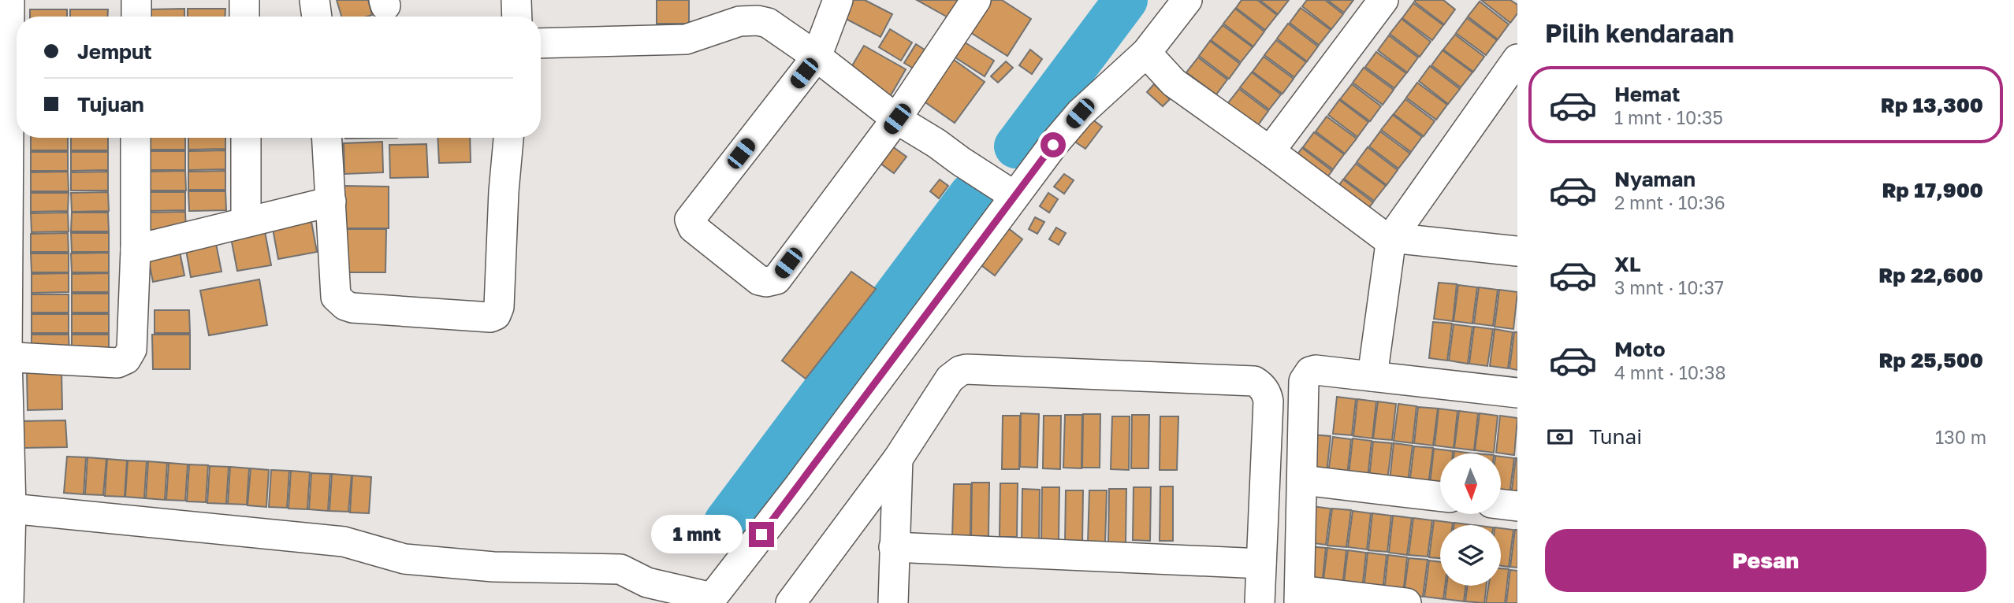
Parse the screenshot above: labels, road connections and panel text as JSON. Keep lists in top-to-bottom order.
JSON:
{
  "north": "bottom",
  "page": {
    "heading": "Pilih kendaraan",
    "banner": ["Jemput", "Tujuan"],
    "list": [
      {
        "name": "Hemat",
        "note": "1 mnt · 10:35",
        "value": "Rp 13,300"
      },
      {
        "name": "Nyaman",
        "note": "2 mnt · 10:36",
        "value": "Rp 17,900"
      },
      {
        "name": "XL",
        "note": "3 mnt · 10:37",
        "value": "Rp 22,600"
      },
      {
        "name": "Moto",
        "note": "4 mnt · 10:38",
        "value": "Rp 25,500"
      }
    ],
    "pay": ["Tunai", "130 m"],
    "bubble": "1 mnt",
    "buttons": "Pesan"
  }
}
